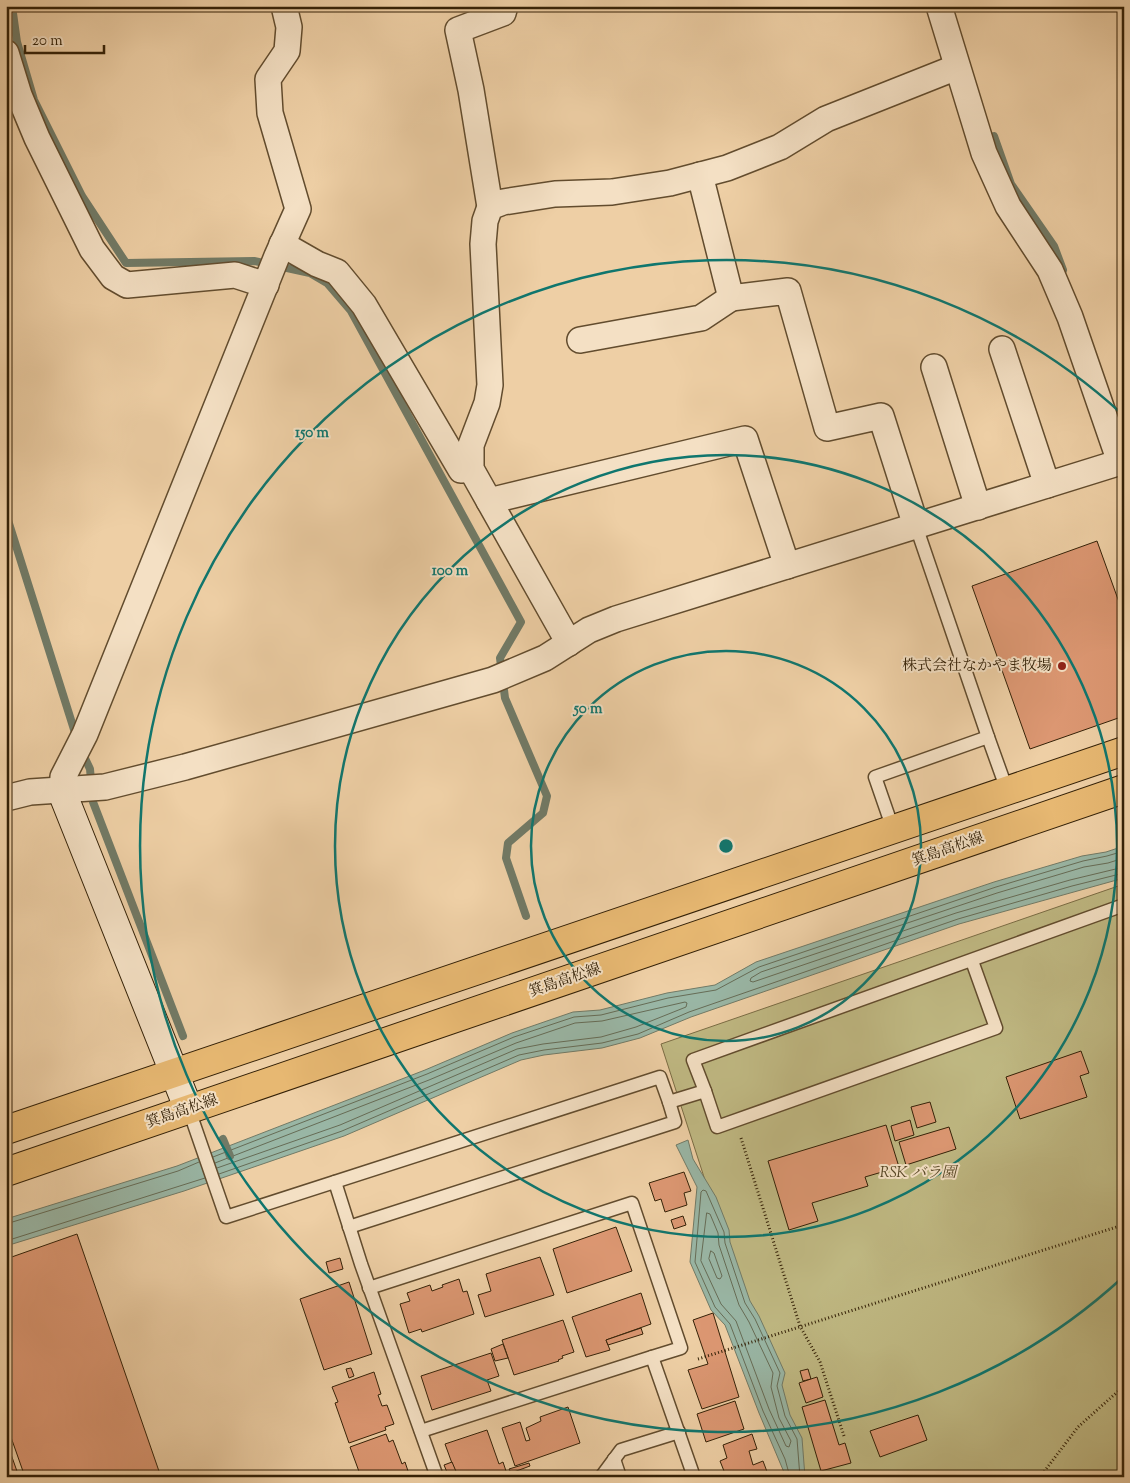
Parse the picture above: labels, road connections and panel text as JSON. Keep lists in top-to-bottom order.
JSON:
{
  "streets": {
    "main road": ["箕島高松線"]
  },
  "parks": ["RSK バラ園"],
  "places": ["株式会社なかやま牧場"],
  "scale_bar": "20 m",
  "rings": ["150 m", "100 m", "50 m"]
}
